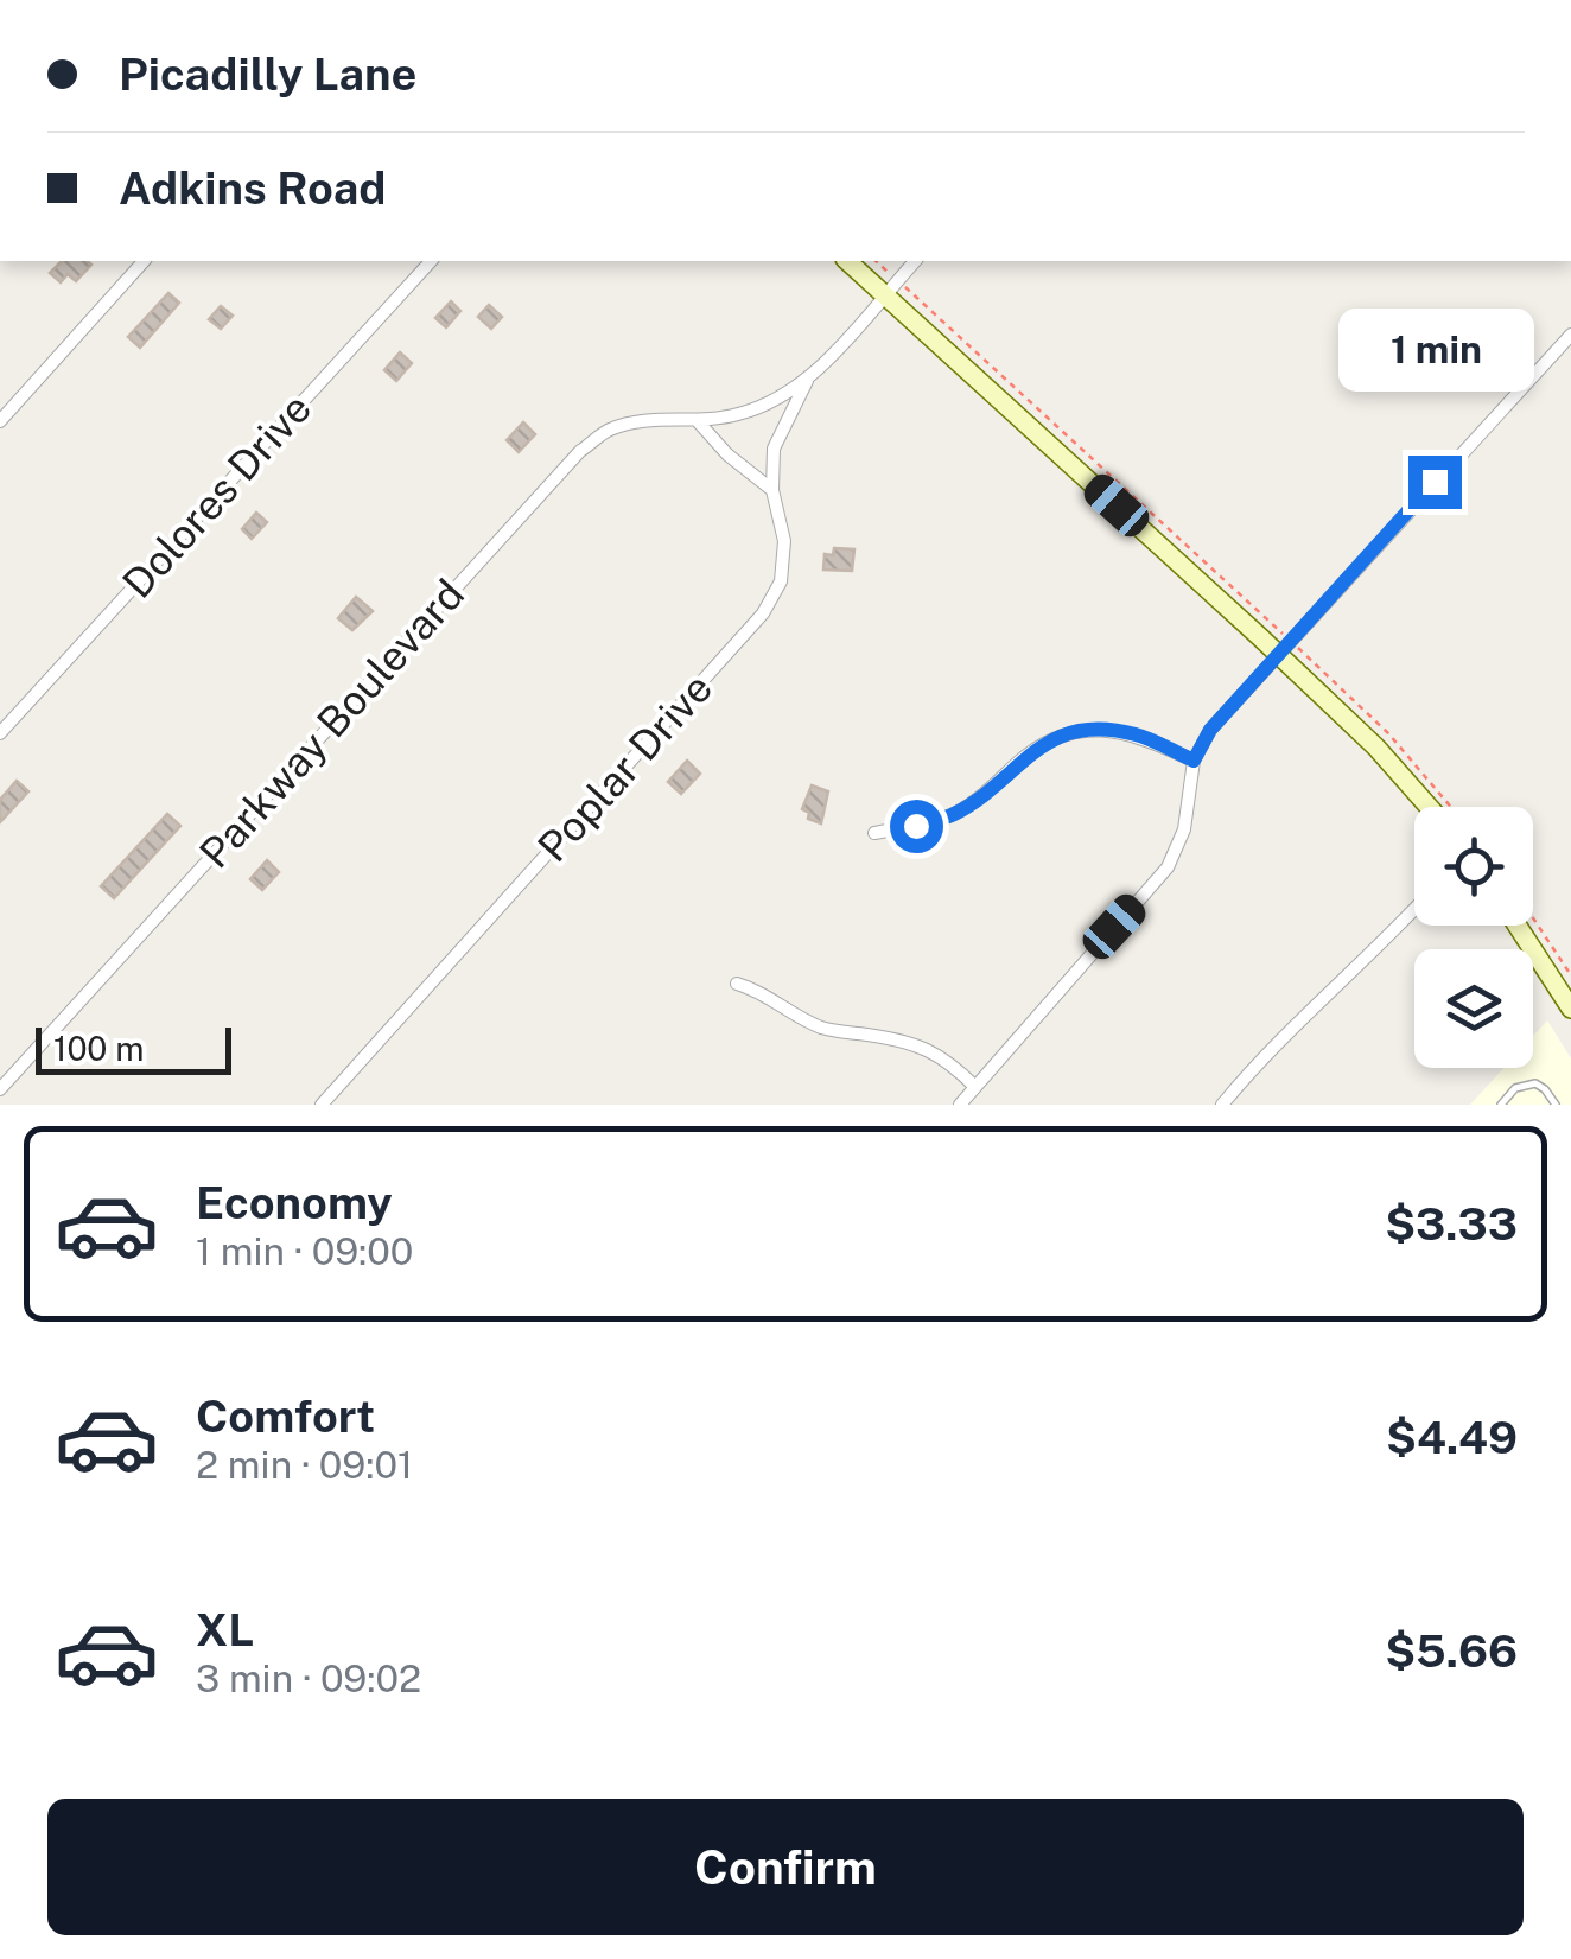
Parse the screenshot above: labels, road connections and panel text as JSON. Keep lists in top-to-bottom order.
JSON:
{
  "streets": {
    "street": ["Dolores Drive", "Parkway Boulevard", "Poplar Drive"]
  },
  "crossings": [
    ["Parkway Boulevard", "Poplar Drive"]
  ],
  "scale_bar": "100 m",
  "page": {
    "banner": ["Picadilly Lane", "Adkins Road"],
    "bubble": "1 min",
    "scale": "100 m",
    "list": [
      {
        "name": "Economy",
        "note": "1 min · 09:00",
        "value": "$3.33"
      },
      {
        "name": "Comfort",
        "note": "2 min · 09:01",
        "value": "$4.49"
      },
      {
        "name": "XL",
        "note": "3 min · 09:02",
        "value": "$5.66"
      }
    ],
    "buttons": "Confirm"
  }
}
